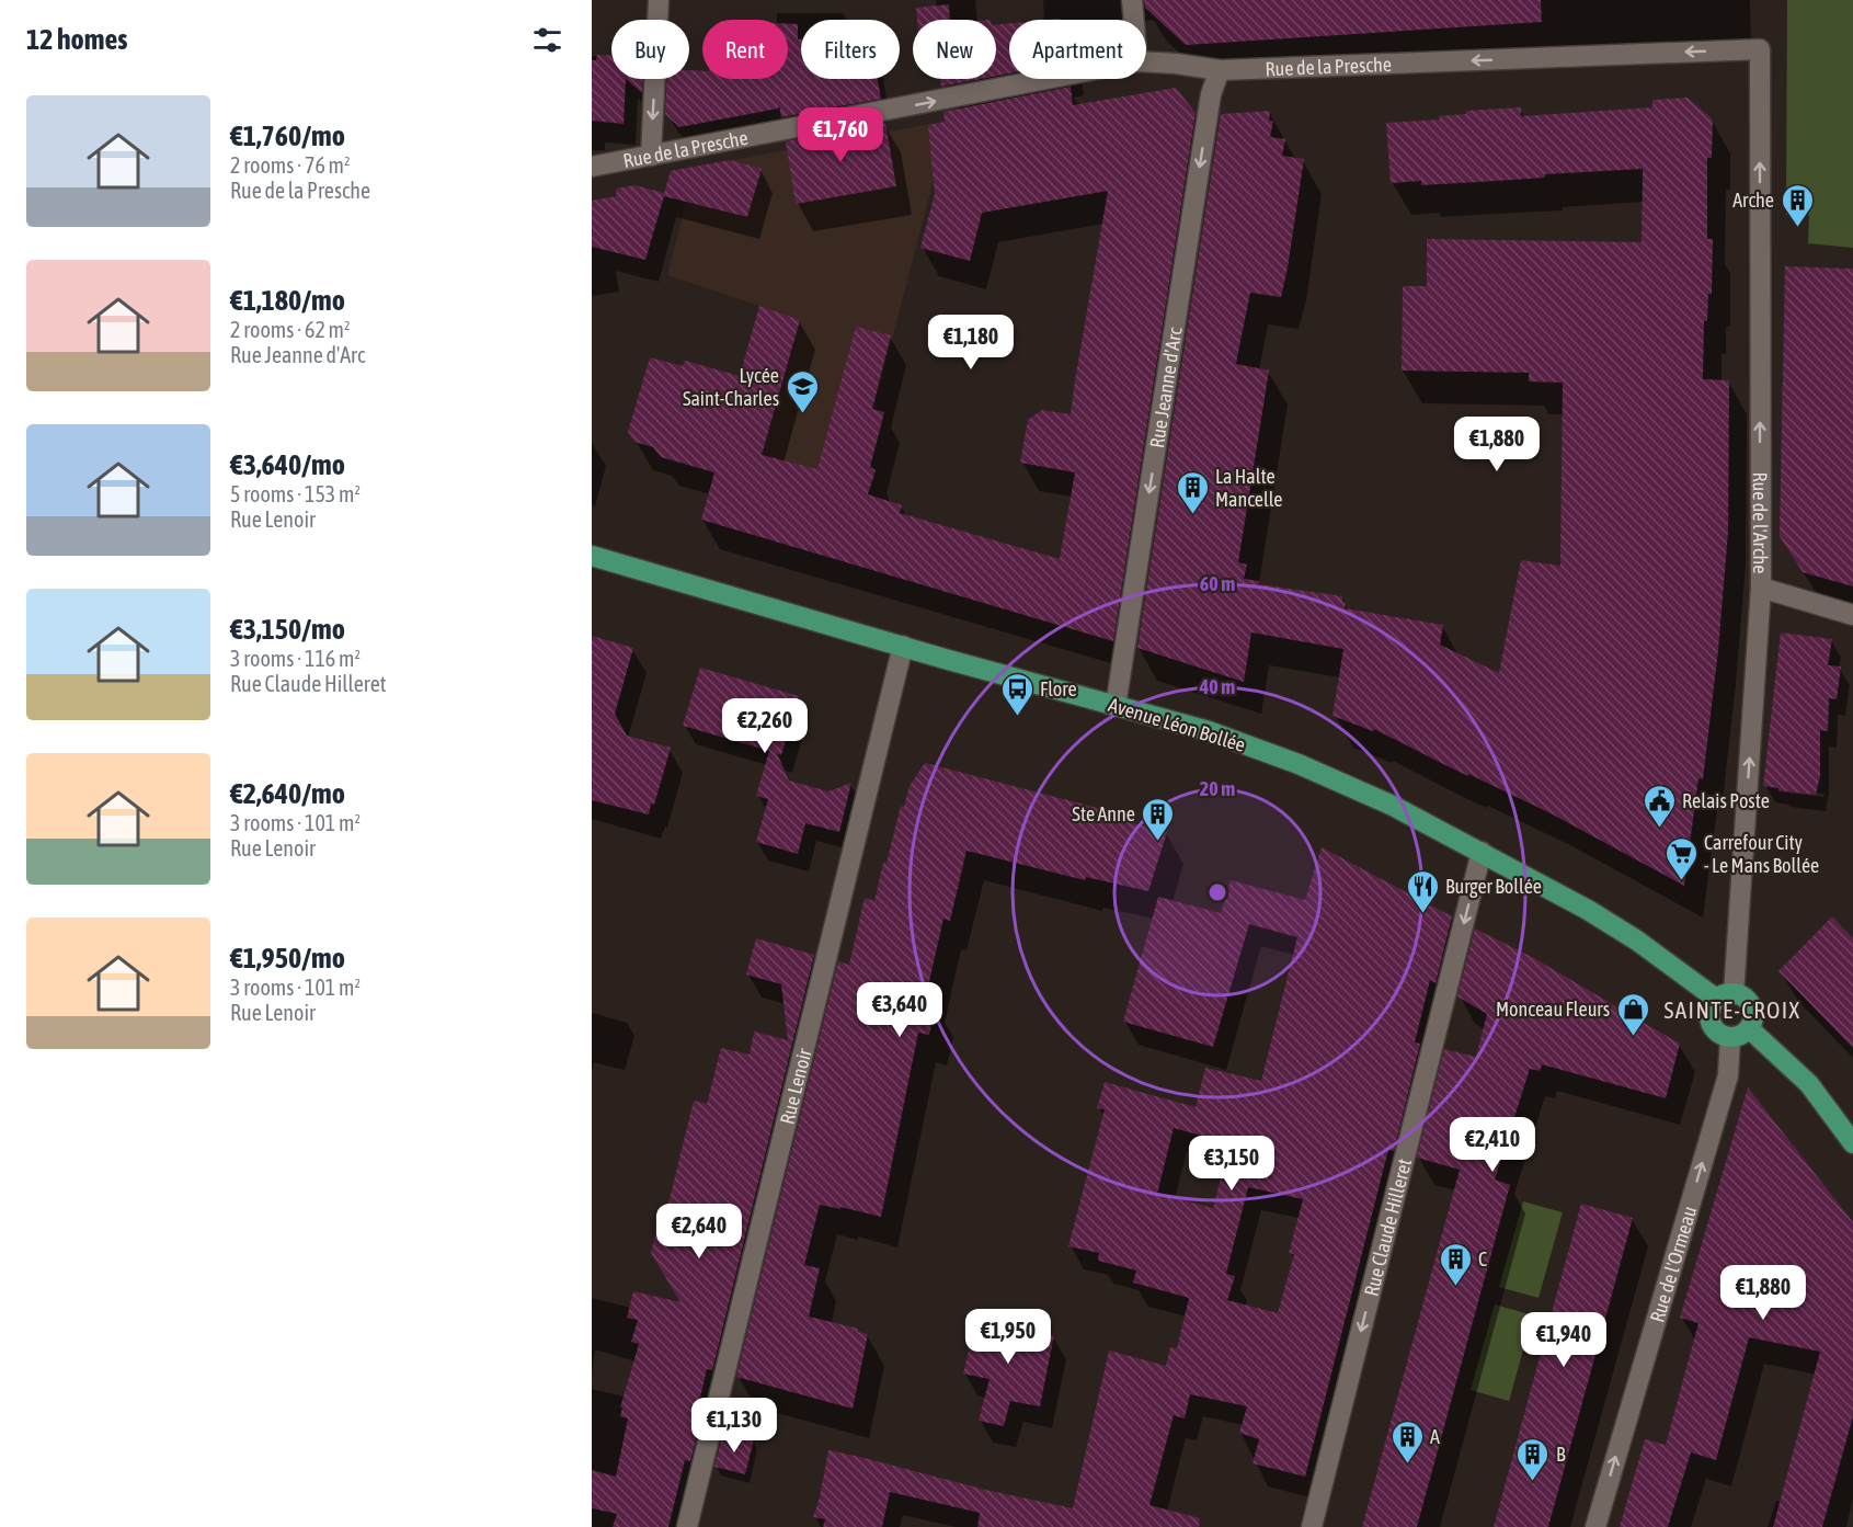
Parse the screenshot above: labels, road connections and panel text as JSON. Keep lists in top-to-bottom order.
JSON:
{
  "streets": {
    "main road": ["Avenue Léon Bollée"],
    "street": [
      "Rue de la Presche",
      "Rue Jeanne d'Arc",
      "Rue de l'Arche",
      "Rue Lenoir",
      "Rue Claude Hilleret",
      "Rue de l'Ormeau"
    ]
  },
  "crossings": [
    ["Rue de la Presche", "Rue Jeanne d'Arc"],
    ["Rue de la Presche", "Rue de l'Arche"],
    ["Rue Jeanne d'Arc", "Avenue Léon Bollée"],
    ["Rue de l'Arche", "Avenue Léon Bollée"],
    ["Rue de l'Arche", "Rue de l'Ormeau"],
    ["Avenue Léon Bollée", "Rue Lenoir"],
    ["Avenue Léon Bollée", "Rue Claude Hilleret"],
    ["Avenue Léon Bollée", "Rue de l'Ormeau"]
  ],
  "one_way": [
    "Rue Jeanne d'Arc",
    "Rue de l'Arche",
    "Rue Claude Hilleret",
    "Rue de l'Ormeau"
  ],
  "districts": ["SAINTE-CROIX"],
  "places": {
    "building": [
      "Arche",
      "La Halte Mancelle",
      "Ste Anne",
      "C",
      "A",
      "B"
    ],
    "school or university": ["Lycée Saint-Charles"],
    "bus stop": ["Flore"],
    "public building": ["Relais Poste"],
    "supermarket": ["Carrefour City - Le Mans Bollée"],
    "restaurant": ["Burger Bollée"],
    "shop": ["Monceau Fleurs"]
  },
  "page": {
    "heading": "12 homes",
    "chip": [
      "Buy",
      "Rent",
      "Filters",
      "New",
      "Apartment"
    ],
    "list": [
      {
        "name": "€1,760/mo",
        "note": "2 rooms · 76 m² · Rue de la Presche"
      },
      {
        "name": "€1,180/mo",
        "note": "2 rooms · 62 m² · Rue Jeanne d'Arc"
      },
      {
        "name": "€3,640/mo",
        "note": "5 rooms · 153 m² · Rue Lenoir"
      },
      {
        "name": "€3,150/mo",
        "note": "3 rooms · 116 m² · Rue Claude Hilleret"
      },
      {
        "name": "€2,640/mo",
        "note": "3 rooms · 101 m² · Rue Lenoir"
      },
      {
        "name": "€1,950/mo",
        "note": "3 rooms · 101 m² · Rue Lenoir"
      }
    ],
    "price": [
      "€1,760",
      "€1,180",
      "€1,880",
      "€2,260",
      "€3,640",
      "€2,410",
      "€3,150",
      "€2,640",
      "€1,880",
      "€1,950",
      "€1,940",
      "€1,130"
    ]
  },
  "rings": ["60 m", "40 m", "20 m"]
}
